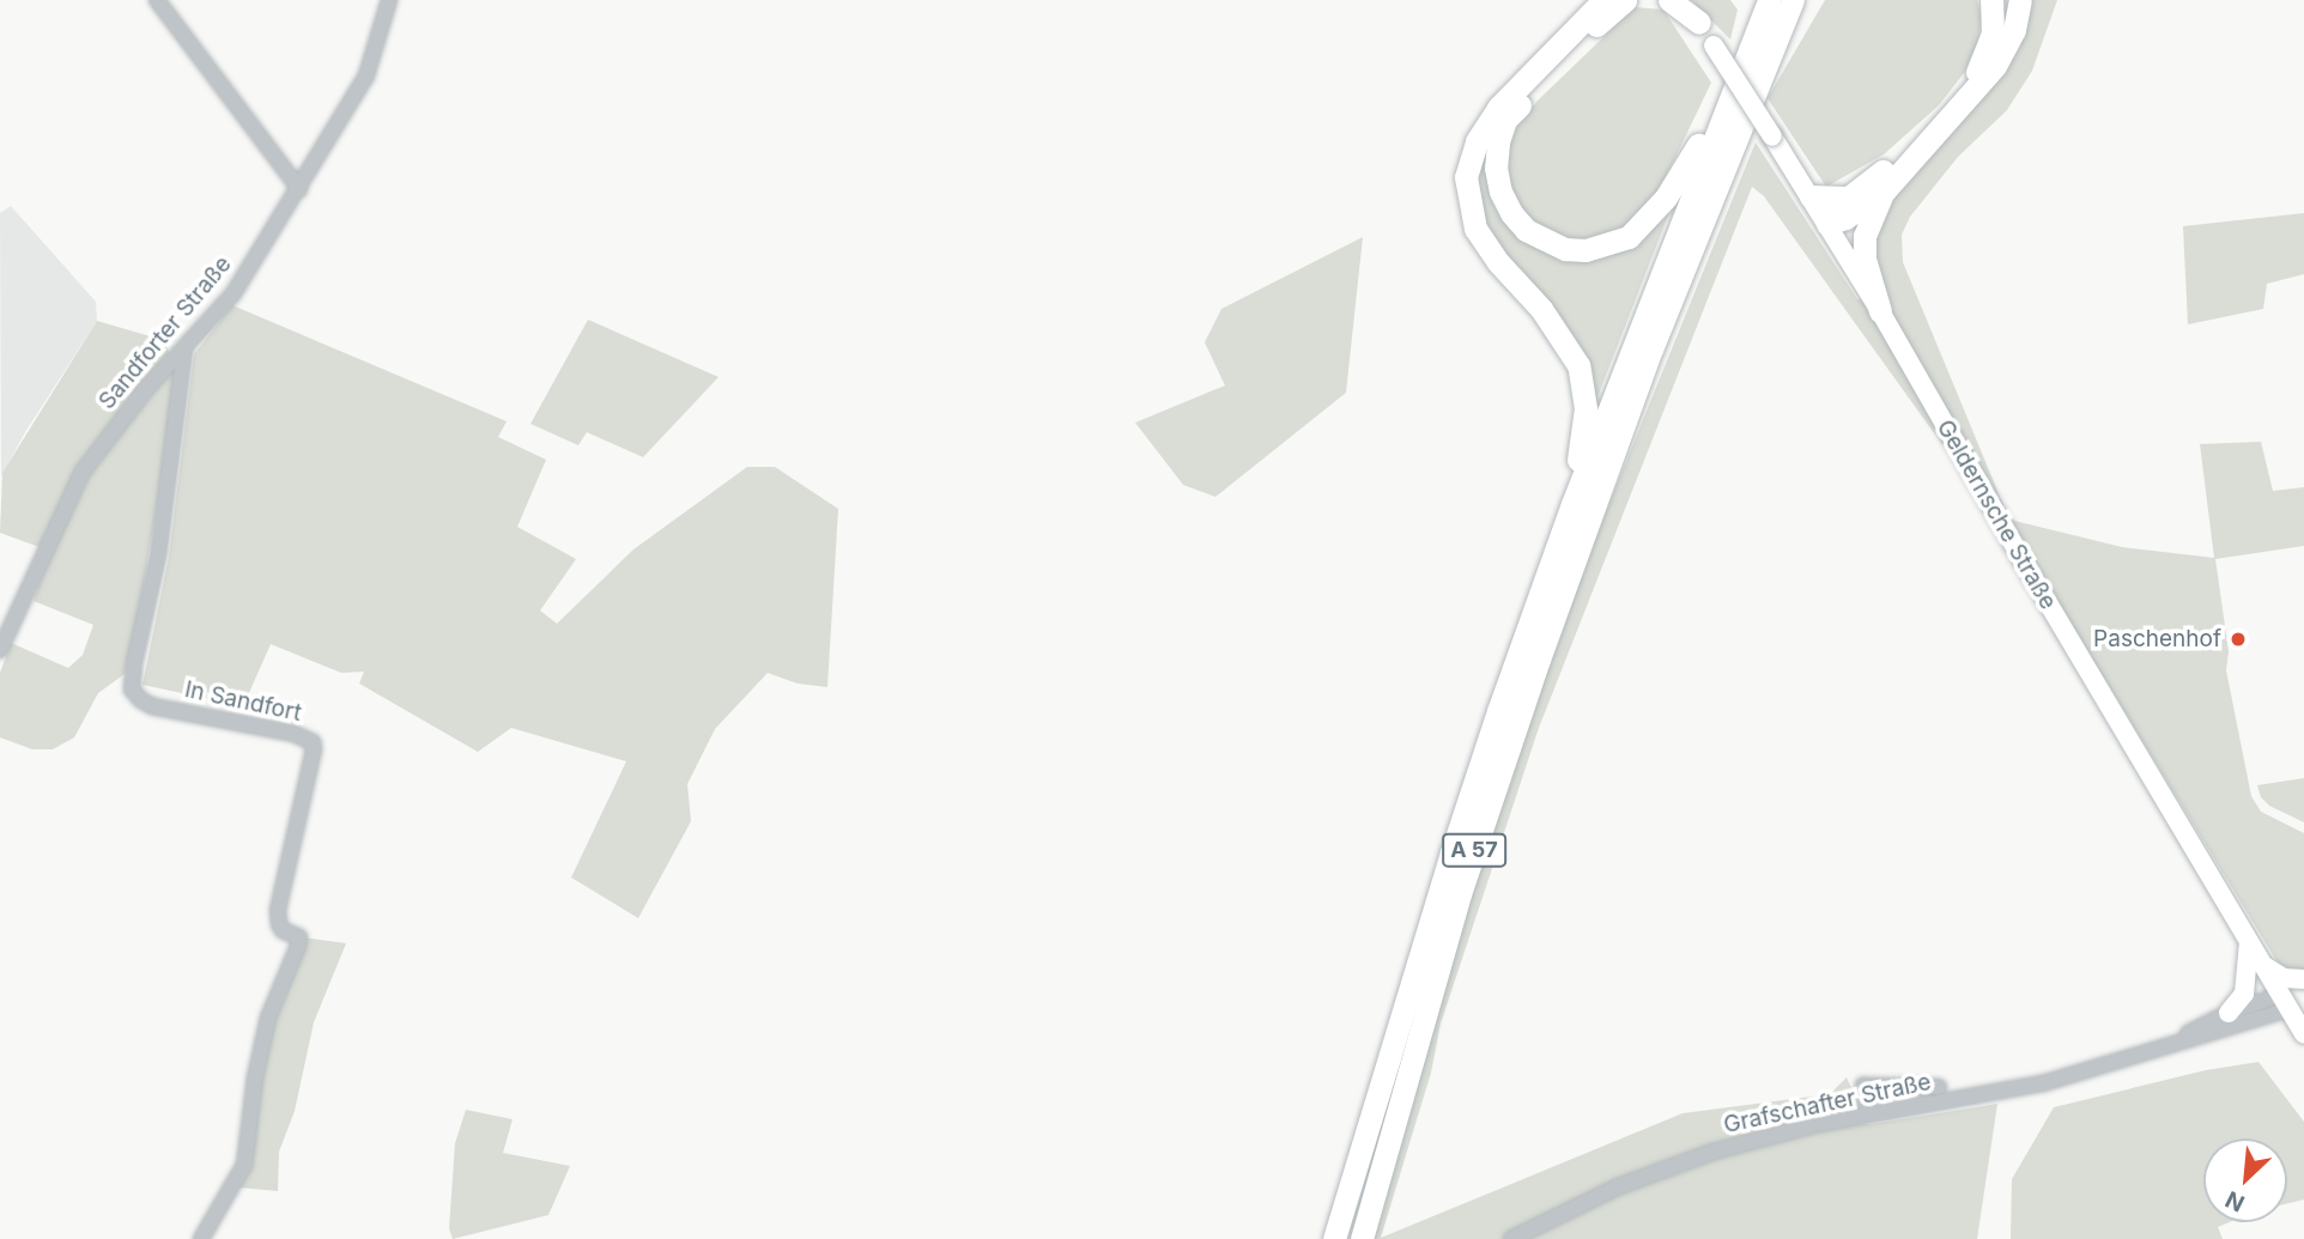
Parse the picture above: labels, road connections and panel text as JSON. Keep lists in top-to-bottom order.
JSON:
{
  "streets": {
    "highway": ["A 57"],
    "main road": ["Geldernsche Straße"],
    "street": ["Sandforter Straße", "In Sandfort", "Grafschafter Straße"]
  },
  "crossings": [
    ["Sandforter Straße", "In Sandfort"],
    ["Geldernsche Straße", "Grafschafter Straße"]
  ],
  "places": ["Paschenhof"],
  "north": "bottom left"
}
